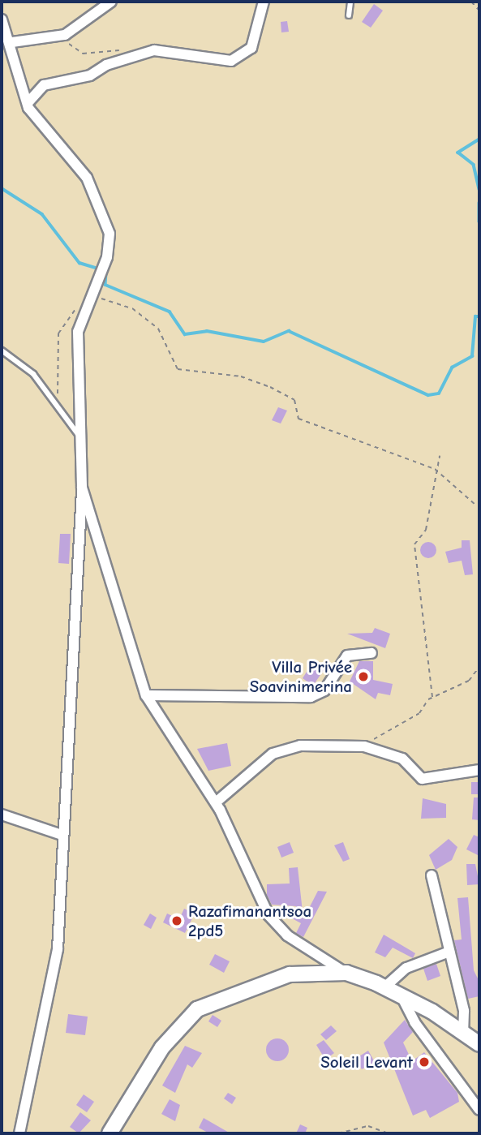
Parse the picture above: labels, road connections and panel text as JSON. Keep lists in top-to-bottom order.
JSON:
{
  "places": ["Villa Privée Soavinimerina", "Razafimanantsoa 2pd5", "Soleil Levant"]
}
